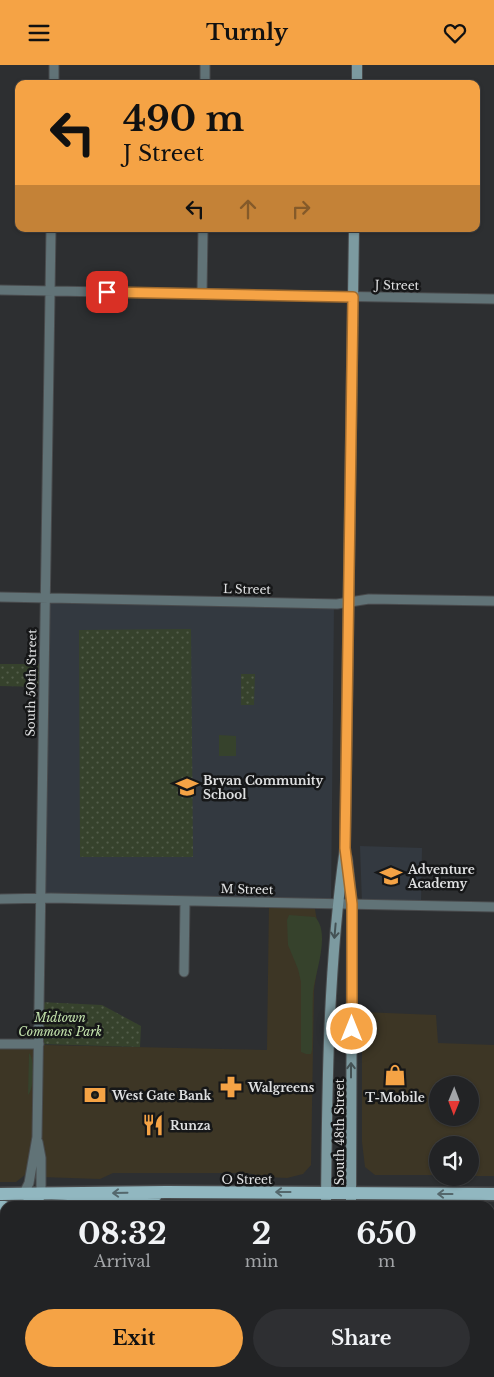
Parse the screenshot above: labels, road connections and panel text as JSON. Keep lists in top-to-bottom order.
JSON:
{
  "streets": {
    "main road": ["South 48th Street", "O Street"],
    "street": [
      "J Street",
      "L Street",
      "South 50th Street",
      "M Street"
    ]
  },
  "crossings": [
    ["J Street", "South 50th Street"],
    ["J Street", "South 48th Street"],
    ["L Street", "South 50th Street"],
    ["L Street", "South 48th Street"],
    ["South 50th Street", "M Street"],
    ["South 50th Street", "O Street"],
    ["M Street", "South 48th Street"],
    ["South 48th Street", "O Street"]
  ],
  "one_way": ["O Street"],
  "parks": ["Midtown Commons Park"],
  "places": {
    "school or university": ["Bryan Community School", "Adventure Academy"],
    "shop": ["T-Mobile"],
    "pharmacy": ["Walgreens"],
    "bank": ["West Gate Bank"],
    "restaurant": ["Runza"]
  },
  "north": "bottom",
  "page": {
    "header": "Turnly",
    "turn": ["490 m", "J Street"],
    "eta": [
      "08:32",
      "Arrival",
      "2",
      "min",
      "650",
      "m"
    ],
    "buttons": ["Exit", "Share"]
  }
}
